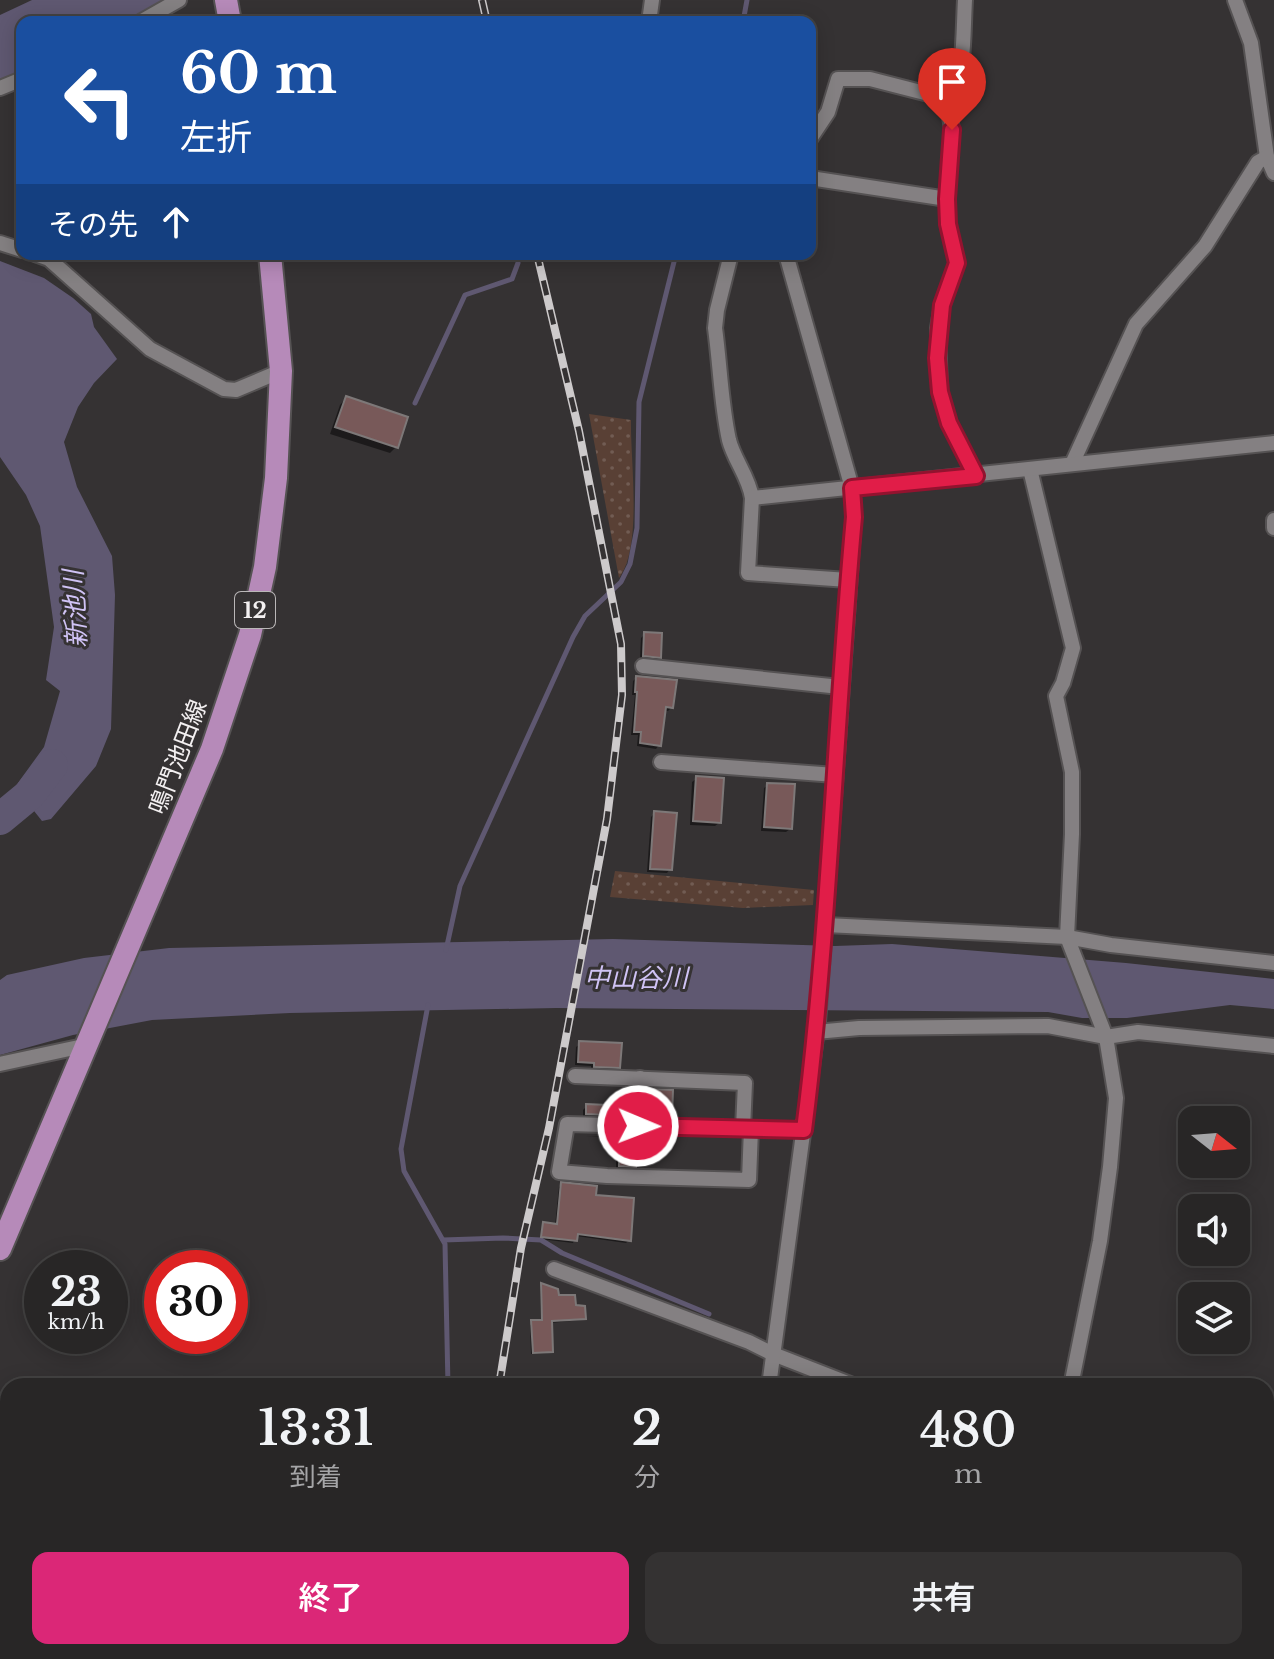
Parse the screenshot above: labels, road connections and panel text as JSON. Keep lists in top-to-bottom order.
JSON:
{
  "streets": {
    "main road": ["12", "鳴門池田線"]
  },
  "water": ["新池川", "中山谷川"],
  "north": "right",
  "page": {
    "turn": ["60 m", "左折"],
    "then": "その先",
    "speed": "23 km/h",
    "limit": "30",
    "eta": [
      "13:31",
      "到着",
      "2",
      "分",
      "480",
      "m"
    ],
    "buttons": ["終了", "共有"]
  }
}
